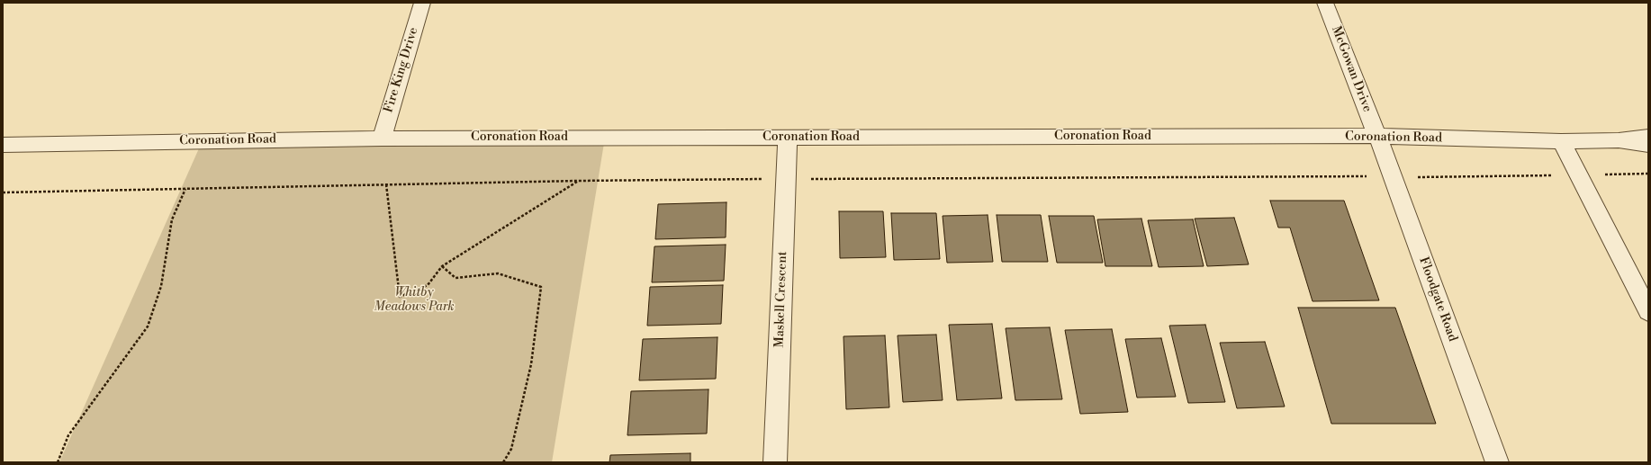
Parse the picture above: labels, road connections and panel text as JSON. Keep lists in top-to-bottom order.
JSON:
{
  "streets": {
    "street": [
      "McGowan Drive",
      "Fire King Drive",
      "Coronation Road",
      "Maskell Crescent",
      "Floodgate Road"
    ]
  },
  "crossings": [
    ["McGowan Drive", "Coronation Road"],
    ["McGowan Drive", "Floodgate Road"],
    ["Fire King Drive", "Coronation Road"],
    ["Coronation Road", "Maskell Crescent"],
    ["Coronation Road", "Floodgate Road"]
  ],
  "parks": ["Whitby Meadows Park"]
}
